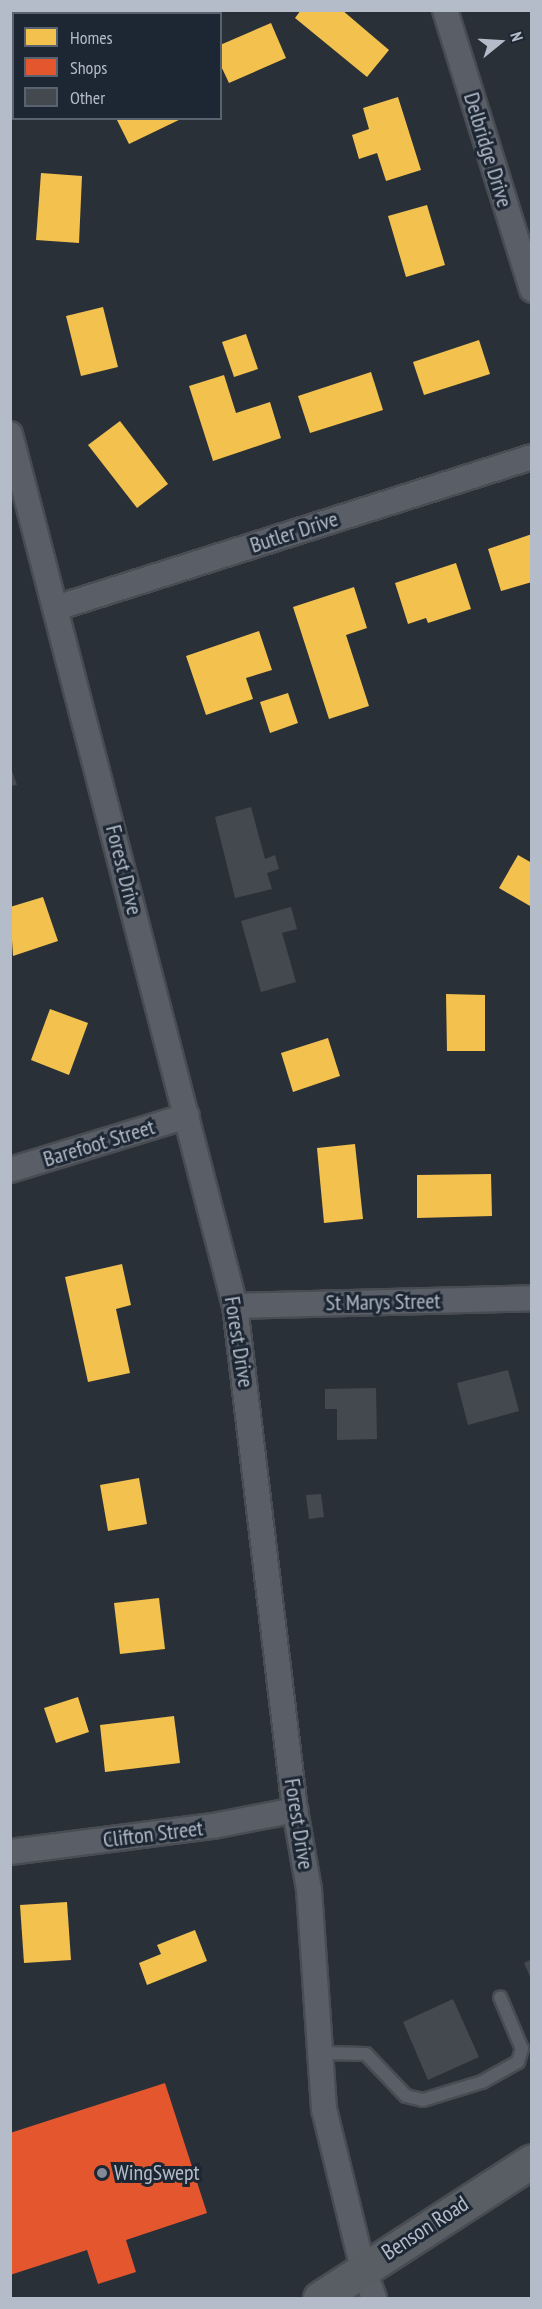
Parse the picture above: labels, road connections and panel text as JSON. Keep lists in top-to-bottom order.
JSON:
{
  "streets": {
    "main road": ["Benson Road"],
    "street": [
      "Delbridge Drive",
      "Butler Drive",
      "Forest Drive",
      "Barefoot Street",
      "St Marys Street",
      "Clifton Street"
    ]
  },
  "crossings": [
    ["Butler Drive", "Forest Drive"],
    ["Forest Drive", "Barefoot Street"],
    ["Forest Drive", "St Marys Street"],
    ["Forest Drive", "Clifton Street"],
    ["Forest Drive", "Benson Road"]
  ],
  "places": ["WingSwept"],
  "legend": ["Homes", "Shops", "Other"],
  "north": "right"
}
